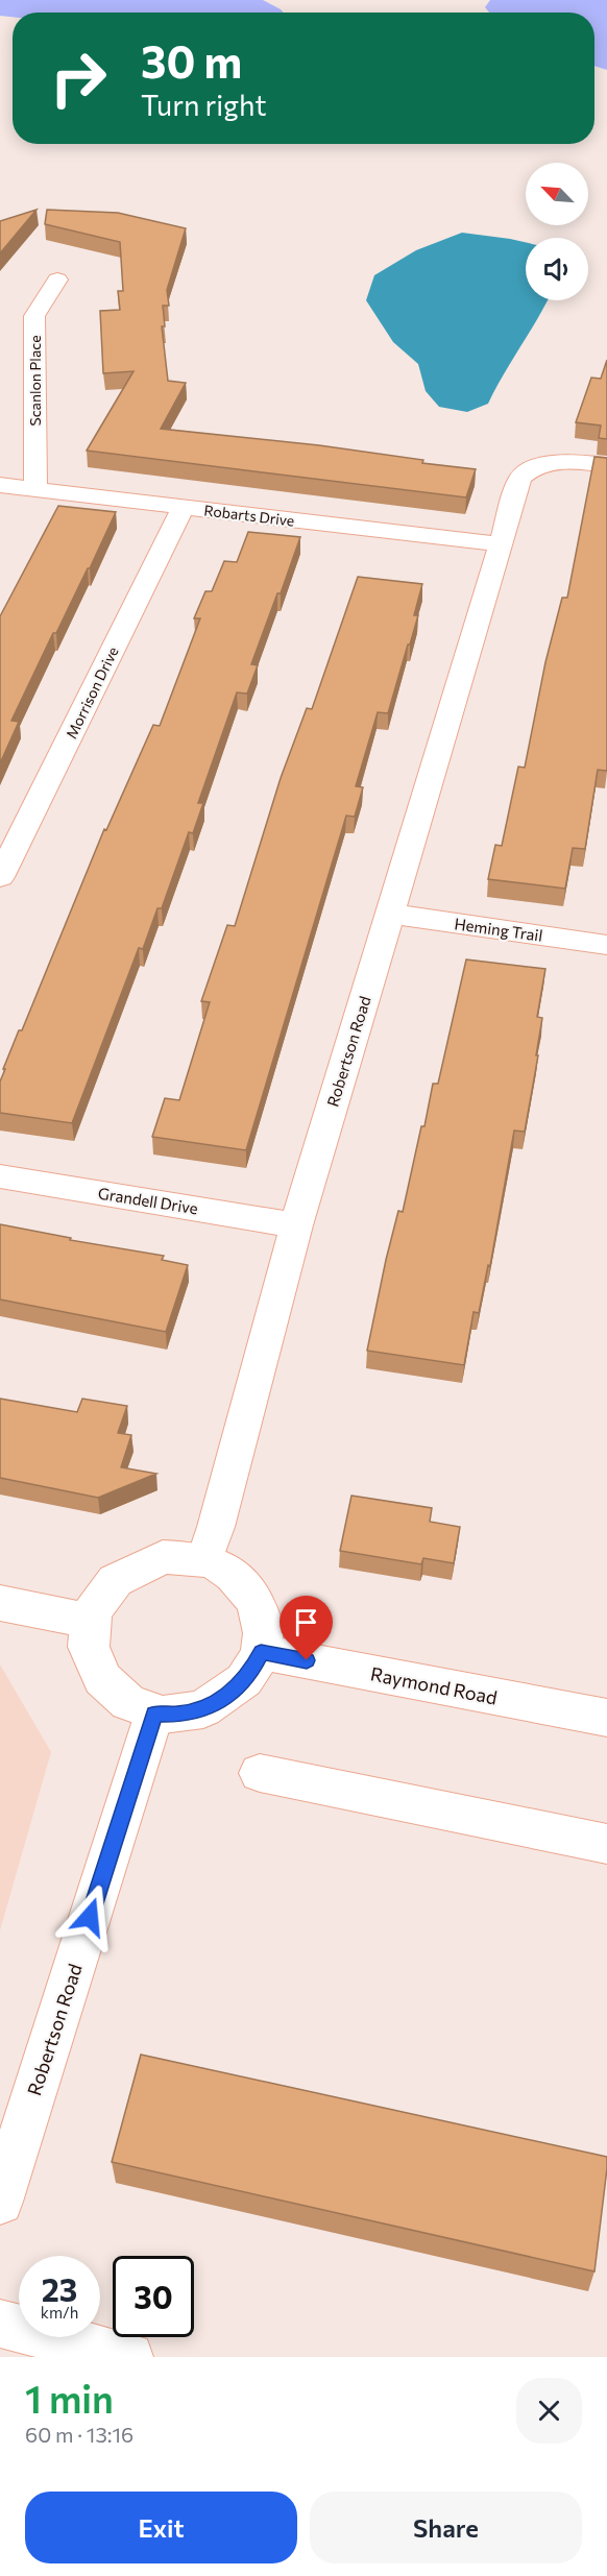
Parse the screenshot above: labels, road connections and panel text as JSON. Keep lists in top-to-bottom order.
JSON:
{
  "streets": {
    "street": [
      "Scanlon Place",
      "Robarts Drive",
      "Morrison Drive",
      "Heming Trail",
      "Robertson Road",
      "Grandell Drive",
      "Raymond Road"
    ]
  },
  "crossings": [
    ["Scanlon Place", "Robarts Drive"],
    ["Robarts Drive", "Morrison Drive"],
    ["Robarts Drive", "Robertson Road"],
    ["Heming Trail", "Robertson Road"],
    ["Robertson Road", "Grandell Drive"],
    ["Robertson Road", "Raymond Road"]
  ],
  "north": "top left",
  "page": {
    "turn": ["30 m", "Turn right"],
    "speed": "23 km/h",
    "limit": "30",
    "heading": ["1 min", "60 m · 13:16"],
    "buttons": ["Exit", "Share"]
  }
}
